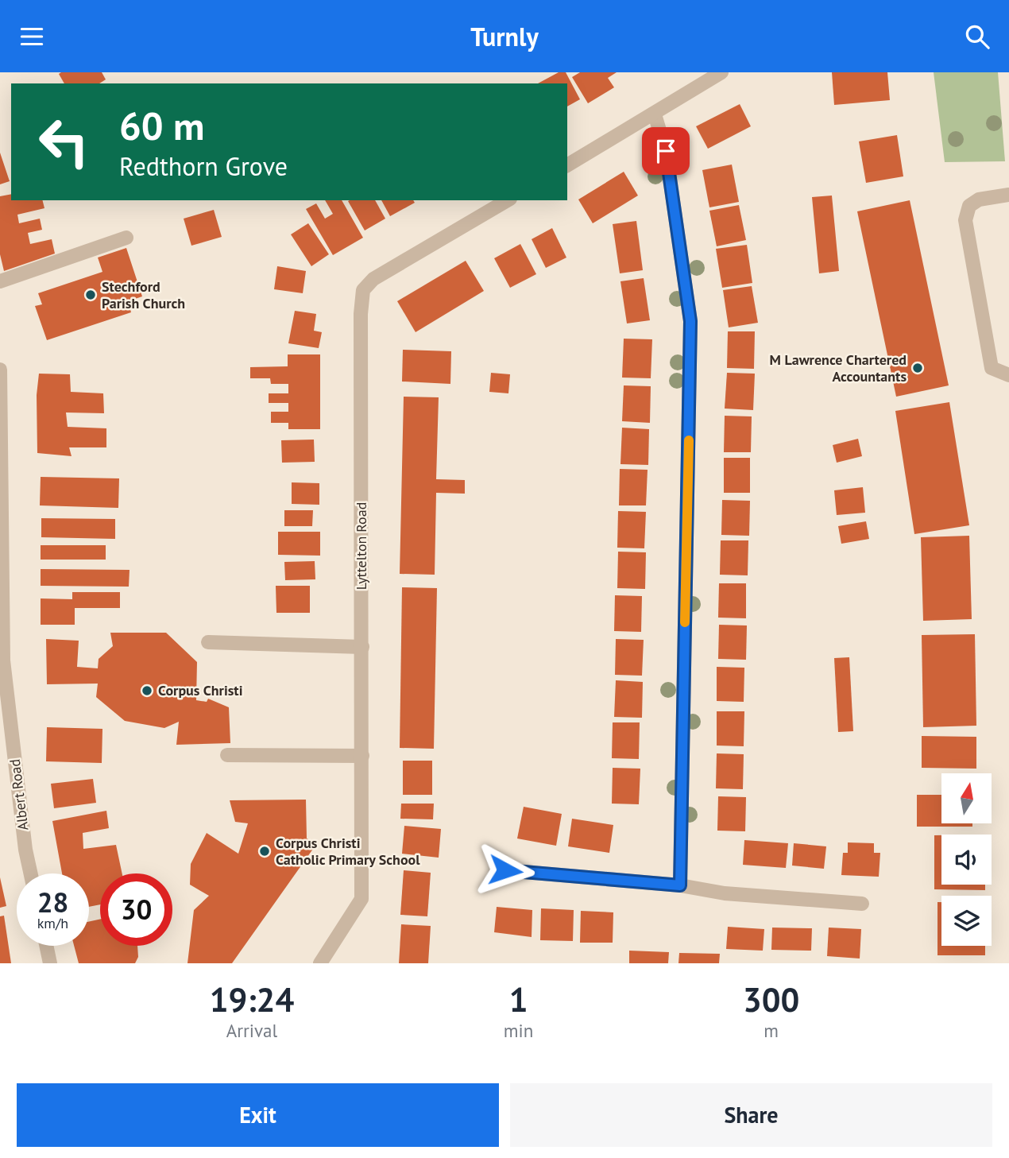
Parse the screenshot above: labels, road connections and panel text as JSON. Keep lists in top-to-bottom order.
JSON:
{
  "streets": {
    "street": ["Lyttelton Road", "Albert Road"]
  },
  "places": [
    "Stechford Parish Church",
    "M Lawrence Chartered Accountants",
    "Corpus Christi",
    "Corpus Christi Catholic Primary School"
  ],
  "north": "top",
  "page": {
    "header": "Turnly",
    "turn": ["60 m", "Redthorn Grove"],
    "speed": "28 km/h",
    "limit": "30",
    "eta": [
      "19:24",
      "Arrival",
      "1",
      "min",
      "300",
      "m"
    ],
    "buttons": ["Exit", "Share"]
  }
}
